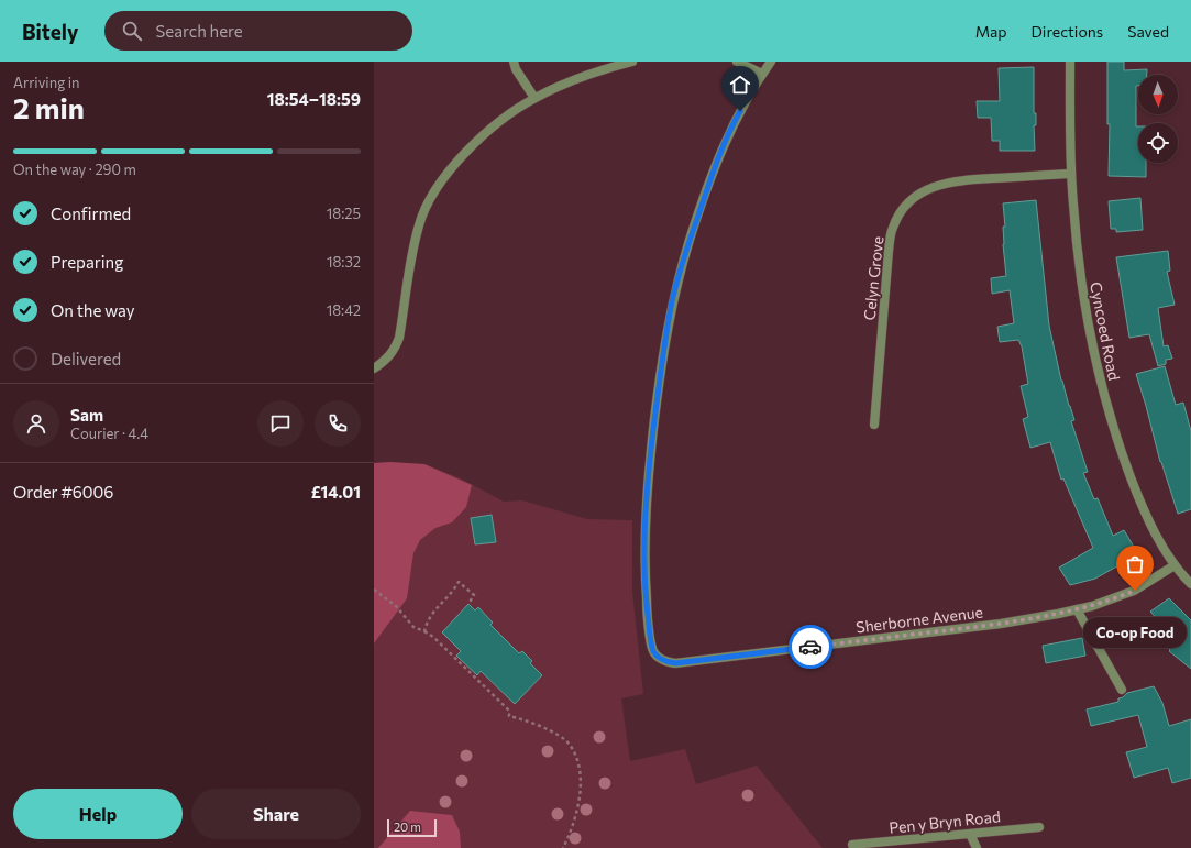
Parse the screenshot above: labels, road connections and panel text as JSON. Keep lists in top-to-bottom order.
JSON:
{
  "streets": {
    "street": [
      "Celyn Grove",
      "Cyncoed Road",
      "Sherborne Avenue",
      "Pen y Bryn Road"
    ]
  },
  "crossings": [
    ["Celyn Grove", "Cyncoed Road"],
    ["Cyncoed Road", "Sherborne Avenue"]
  ],
  "places": ["Co-op Food"],
  "scale_bar": "20 m",
  "north": "bottom",
  "page": {
    "header": "Bitely",
    "search": "Search here",
    "nav": ["Map", "Directions", "Saved"],
    "heading": ["2 min", "Arriving in", "18:54–18:59"],
    "panel": [
      "Sam",
      "Courier · 4.4",
      "Order #6006",
      "£14.01"
    ],
    "bar": "On the way · 290 m",
    "list": [
      ["Confirmed", "18:25"],
      ["Preparing", "18:32"],
      ["On the way", "18:42"],
      "Delivered"
    ],
    "bubble": "Co-op Food",
    "buttons": ["Help", "Share"],
    "scale": "20 m"
  }
}
